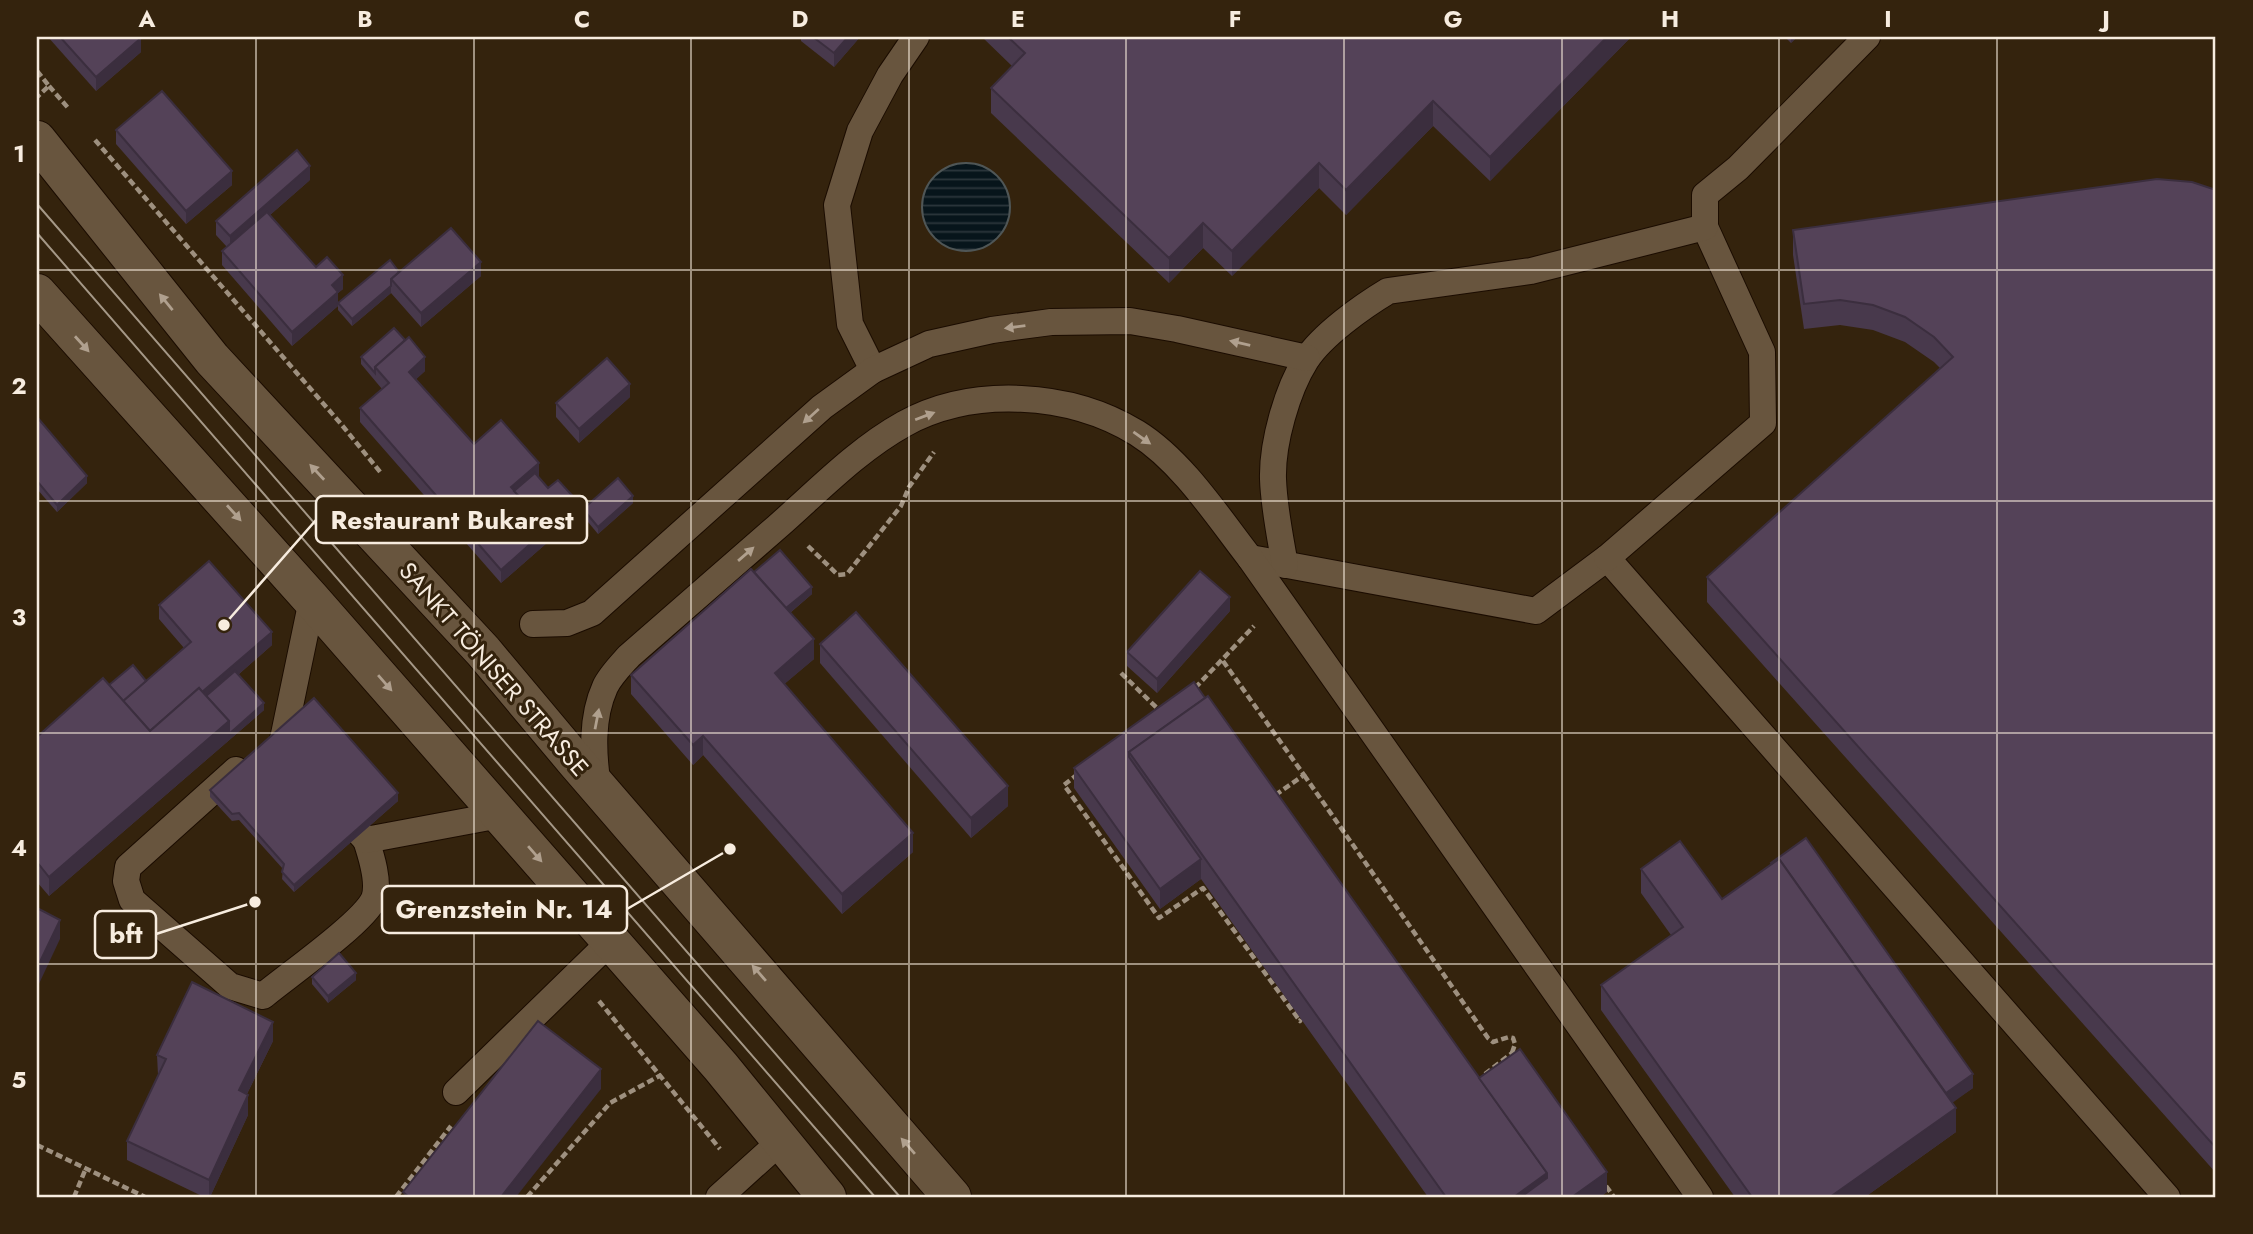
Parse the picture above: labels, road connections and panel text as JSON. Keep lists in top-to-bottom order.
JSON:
{
  "streets": {
    "main road": ["SANKT TÖNISER STRASSE"]
  },
  "places": ["Restaurant Bukarest", "Grenzstein Nr. 14", "bft"],
  "grid": {
    "columns": [
      "A",
      "B",
      "C",
      "D",
      "E",
      "F",
      "G",
      "H",
      "I",
      "J"
    ],
    "rows": [
      "1",
      "2",
      "3",
      "4",
      "5"
    ]
  }
}
